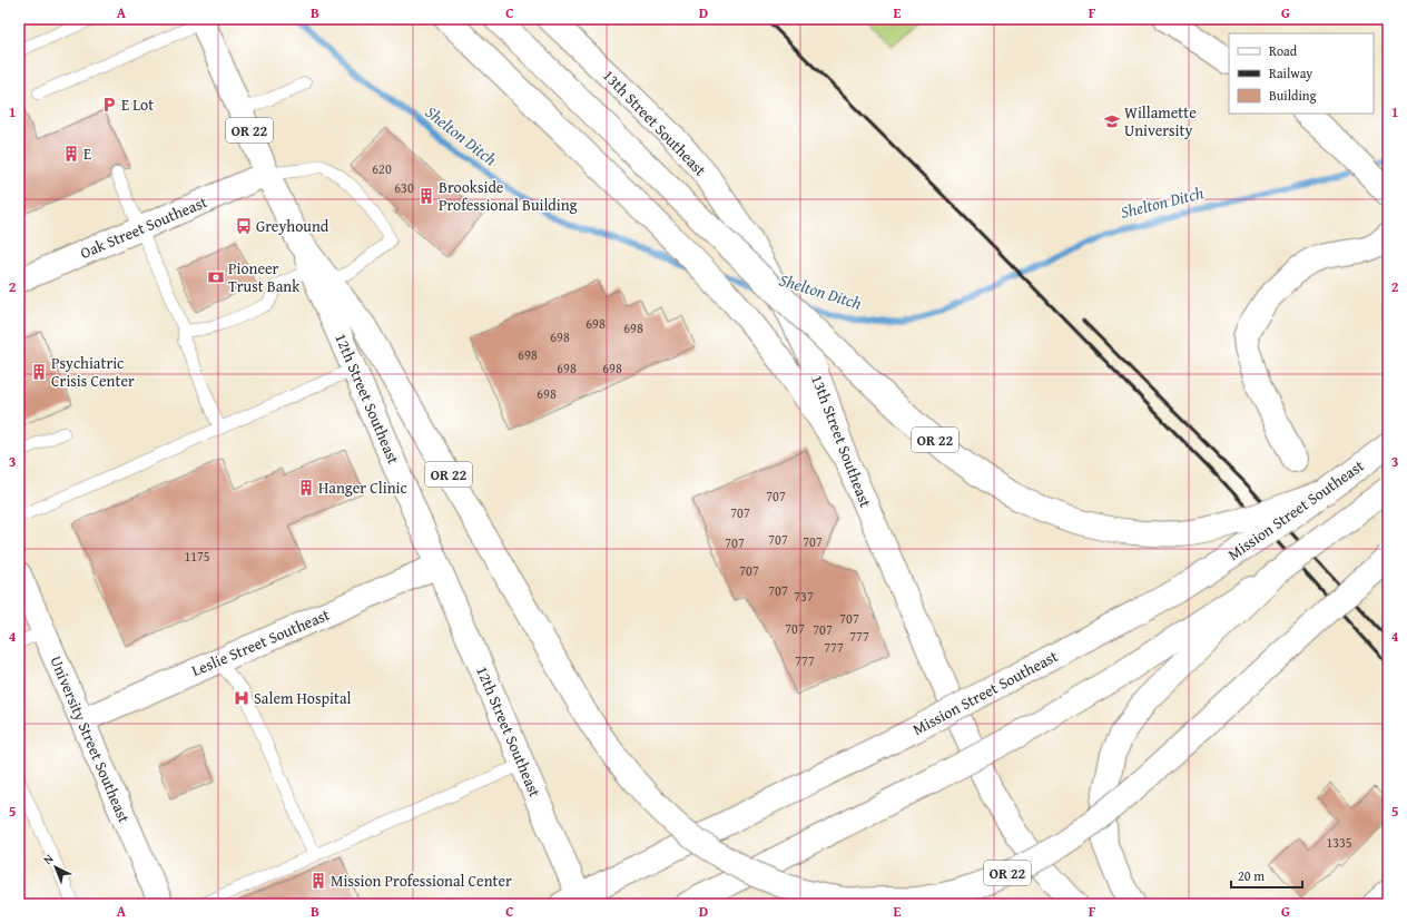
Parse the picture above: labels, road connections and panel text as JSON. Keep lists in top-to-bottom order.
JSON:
{
  "streets": {
    "main road": [
      "13th Street Southeast",
      "OR 22",
      "Oak Street Southeast",
      "12th Street Southeast",
      "Mission Street Southeast",
      "Leslie Street Southeast",
      "University Street Southeast"
    ]
  },
  "crossings": [
    ["OR 22", "Oak Street Southeast"],
    ["OR 22", "12th Street Southeast"],
    ["OR 22", "Mission Street Southeast"],
    ["12th Street Southeast", "Mission Street Southeast"],
    ["12th Street Southeast", "Leslie Street Southeast"],
    ["Leslie Street Southeast", "University Street Southeast"]
  ],
  "water": ["Shelton Ditch"],
  "places": {
    "parking": ["E Lot"],
    "school or university": ["Willamette University"],
    "building": [
      "E",
      "Brookside Professional Building",
      "Psychiatric Crisis Center",
      "Hanger Clinic",
      "Mission Professional Center"
    ],
    "bus stop": ["Greyhound"],
    "bank": ["Pioneer Trust Bank"],
    "hospital": ["Salem Hospital"]
  },
  "house_numbers": [
    "620",
    "630",
    "698",
    "698",
    "698",
    "698",
    "698",
    "698",
    "698",
    "707",
    "707",
    "707",
    "707",
    "707",
    "1175",
    "707",
    "707",
    "737",
    "707",
    "707",
    "707",
    "777",
    "777",
    "777",
    "1335"
  ],
  "legend": ["Road", "Railway", "Building"],
  "scale_bar": "20 m",
  "north": "top left",
  "grid": {
    "columns": [
      "A",
      "B",
      "C",
      "D",
      "E",
      "F",
      "G"
    ],
    "rows": [
      "1",
      "2",
      "3",
      "4",
      "5"
    ]
  }
}
